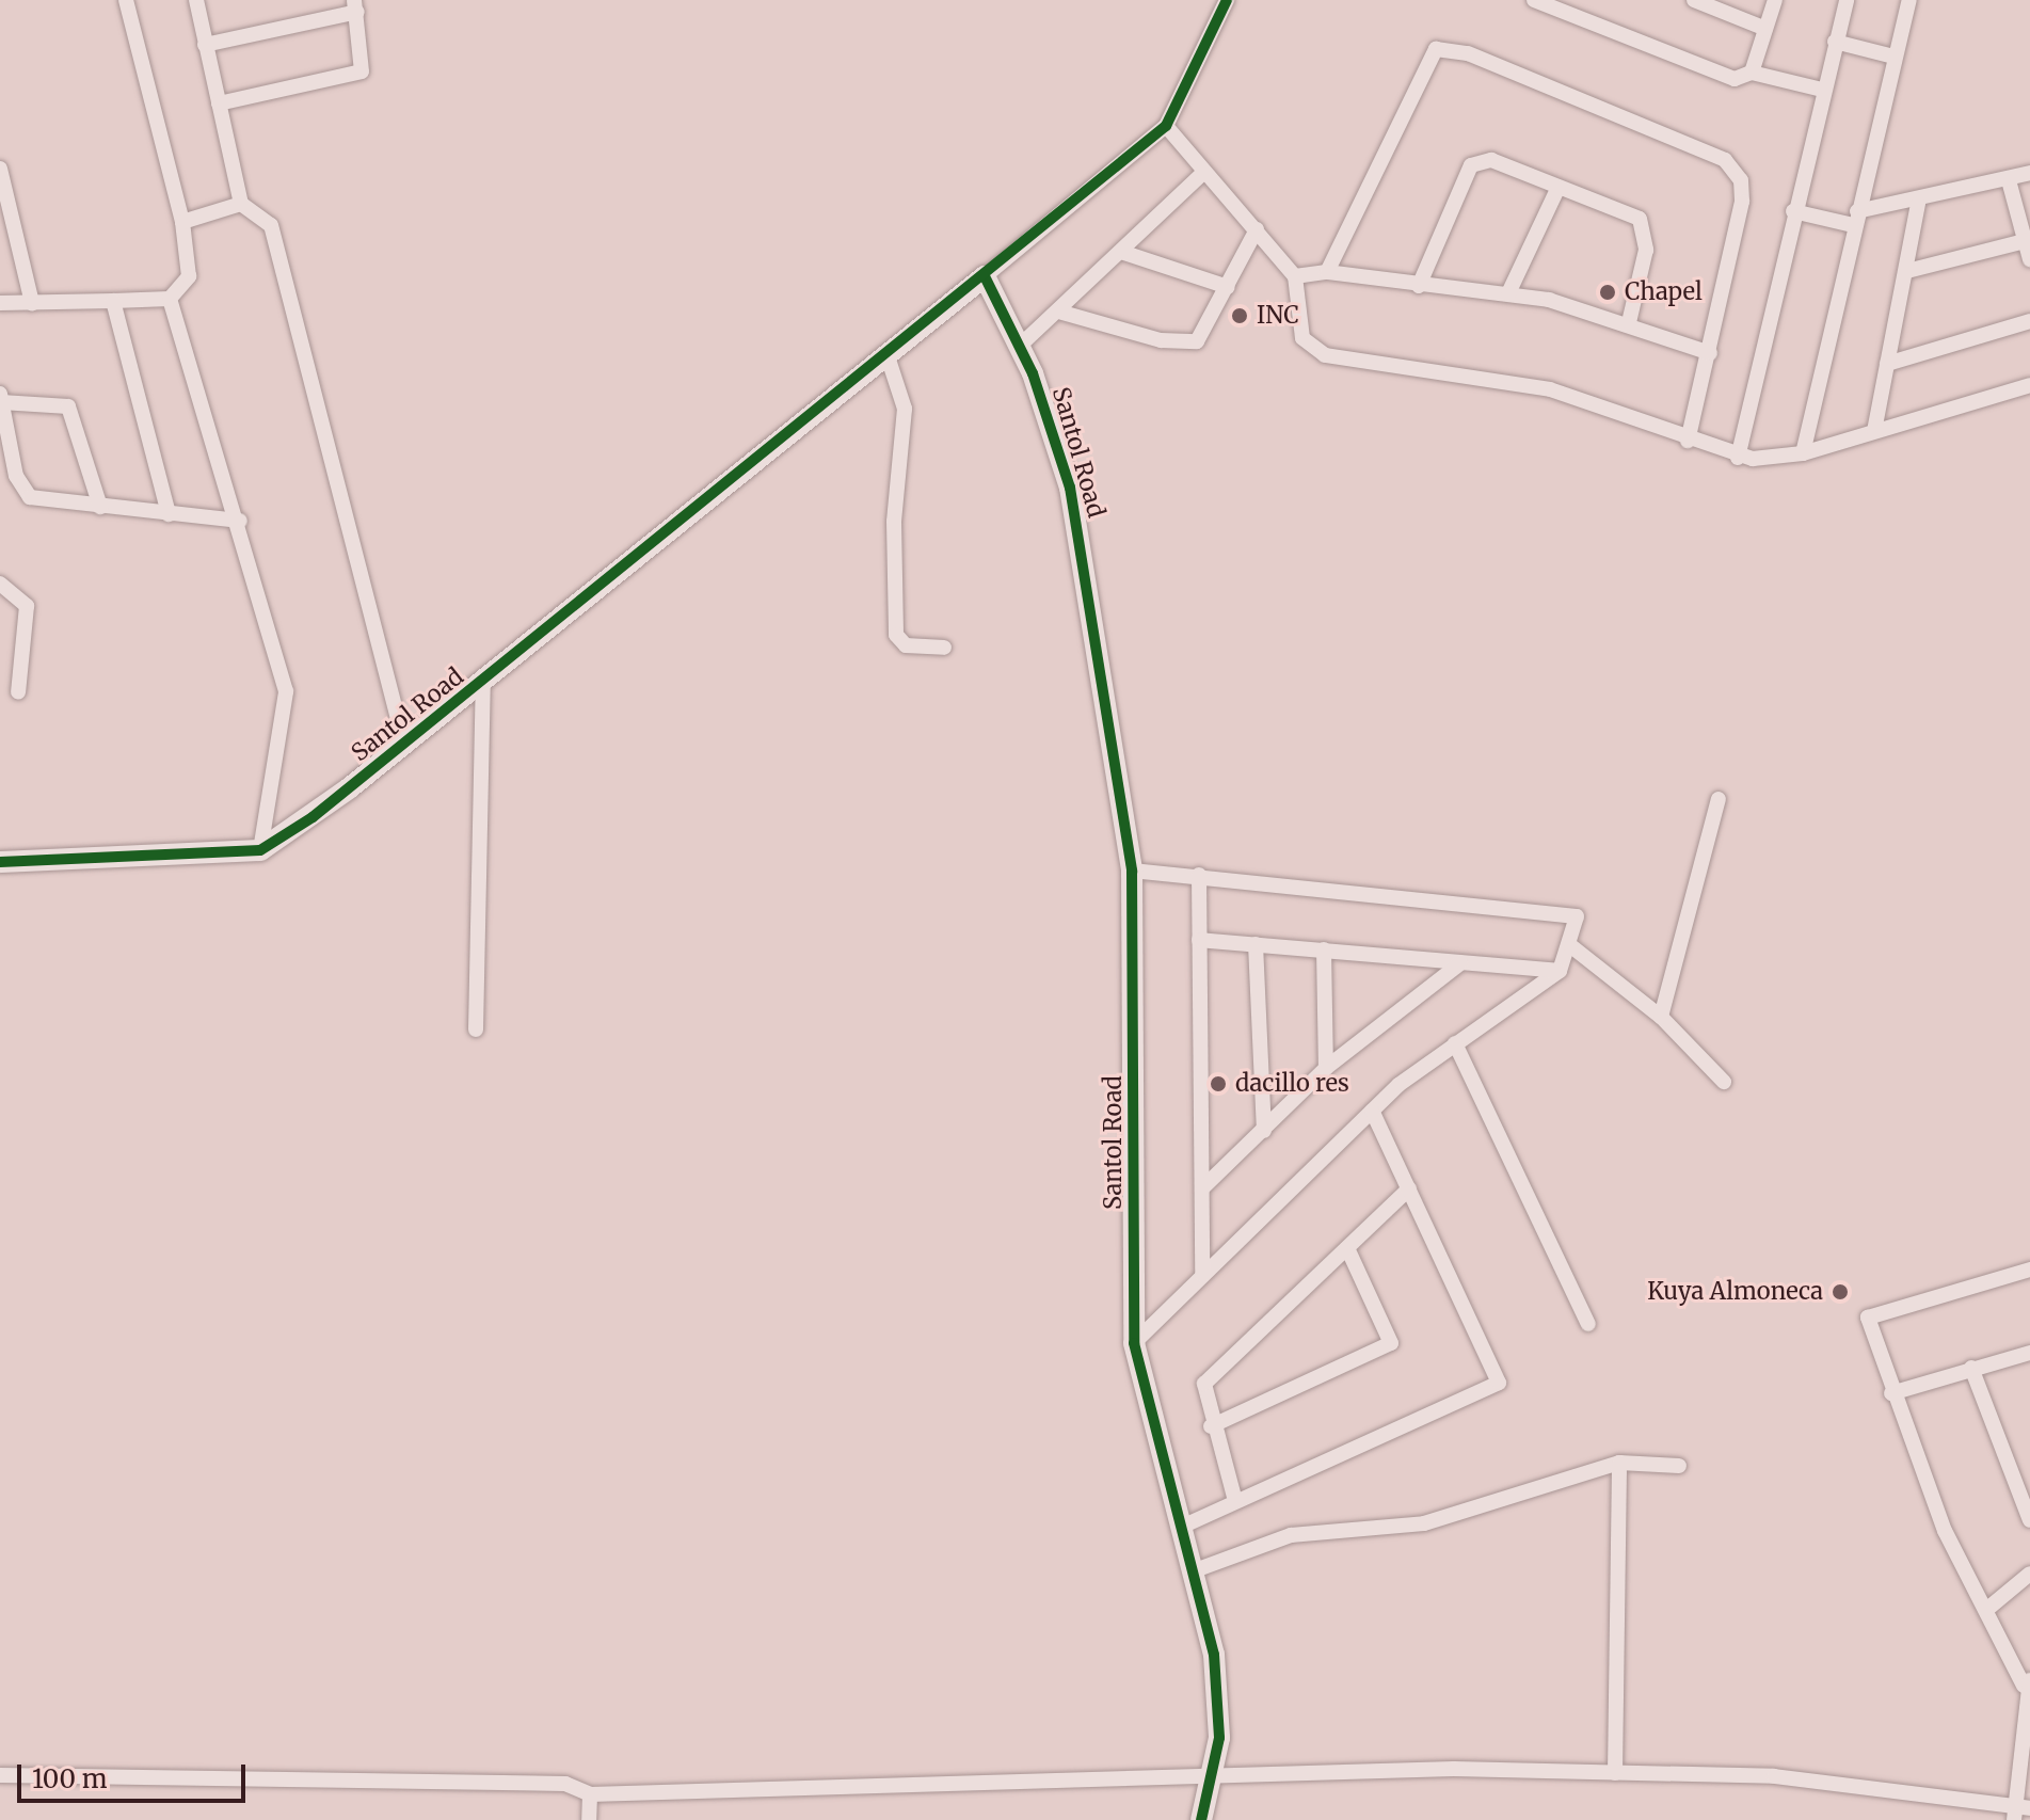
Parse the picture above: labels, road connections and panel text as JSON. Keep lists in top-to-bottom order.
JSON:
{
  "streets": {
    "street": ["Santol Road"]
  },
  "places": [
    "Chapel",
    "INC",
    "dacillo res",
    "Kuya Almoneca"
  ],
  "scale_bar": "100 m"
}
